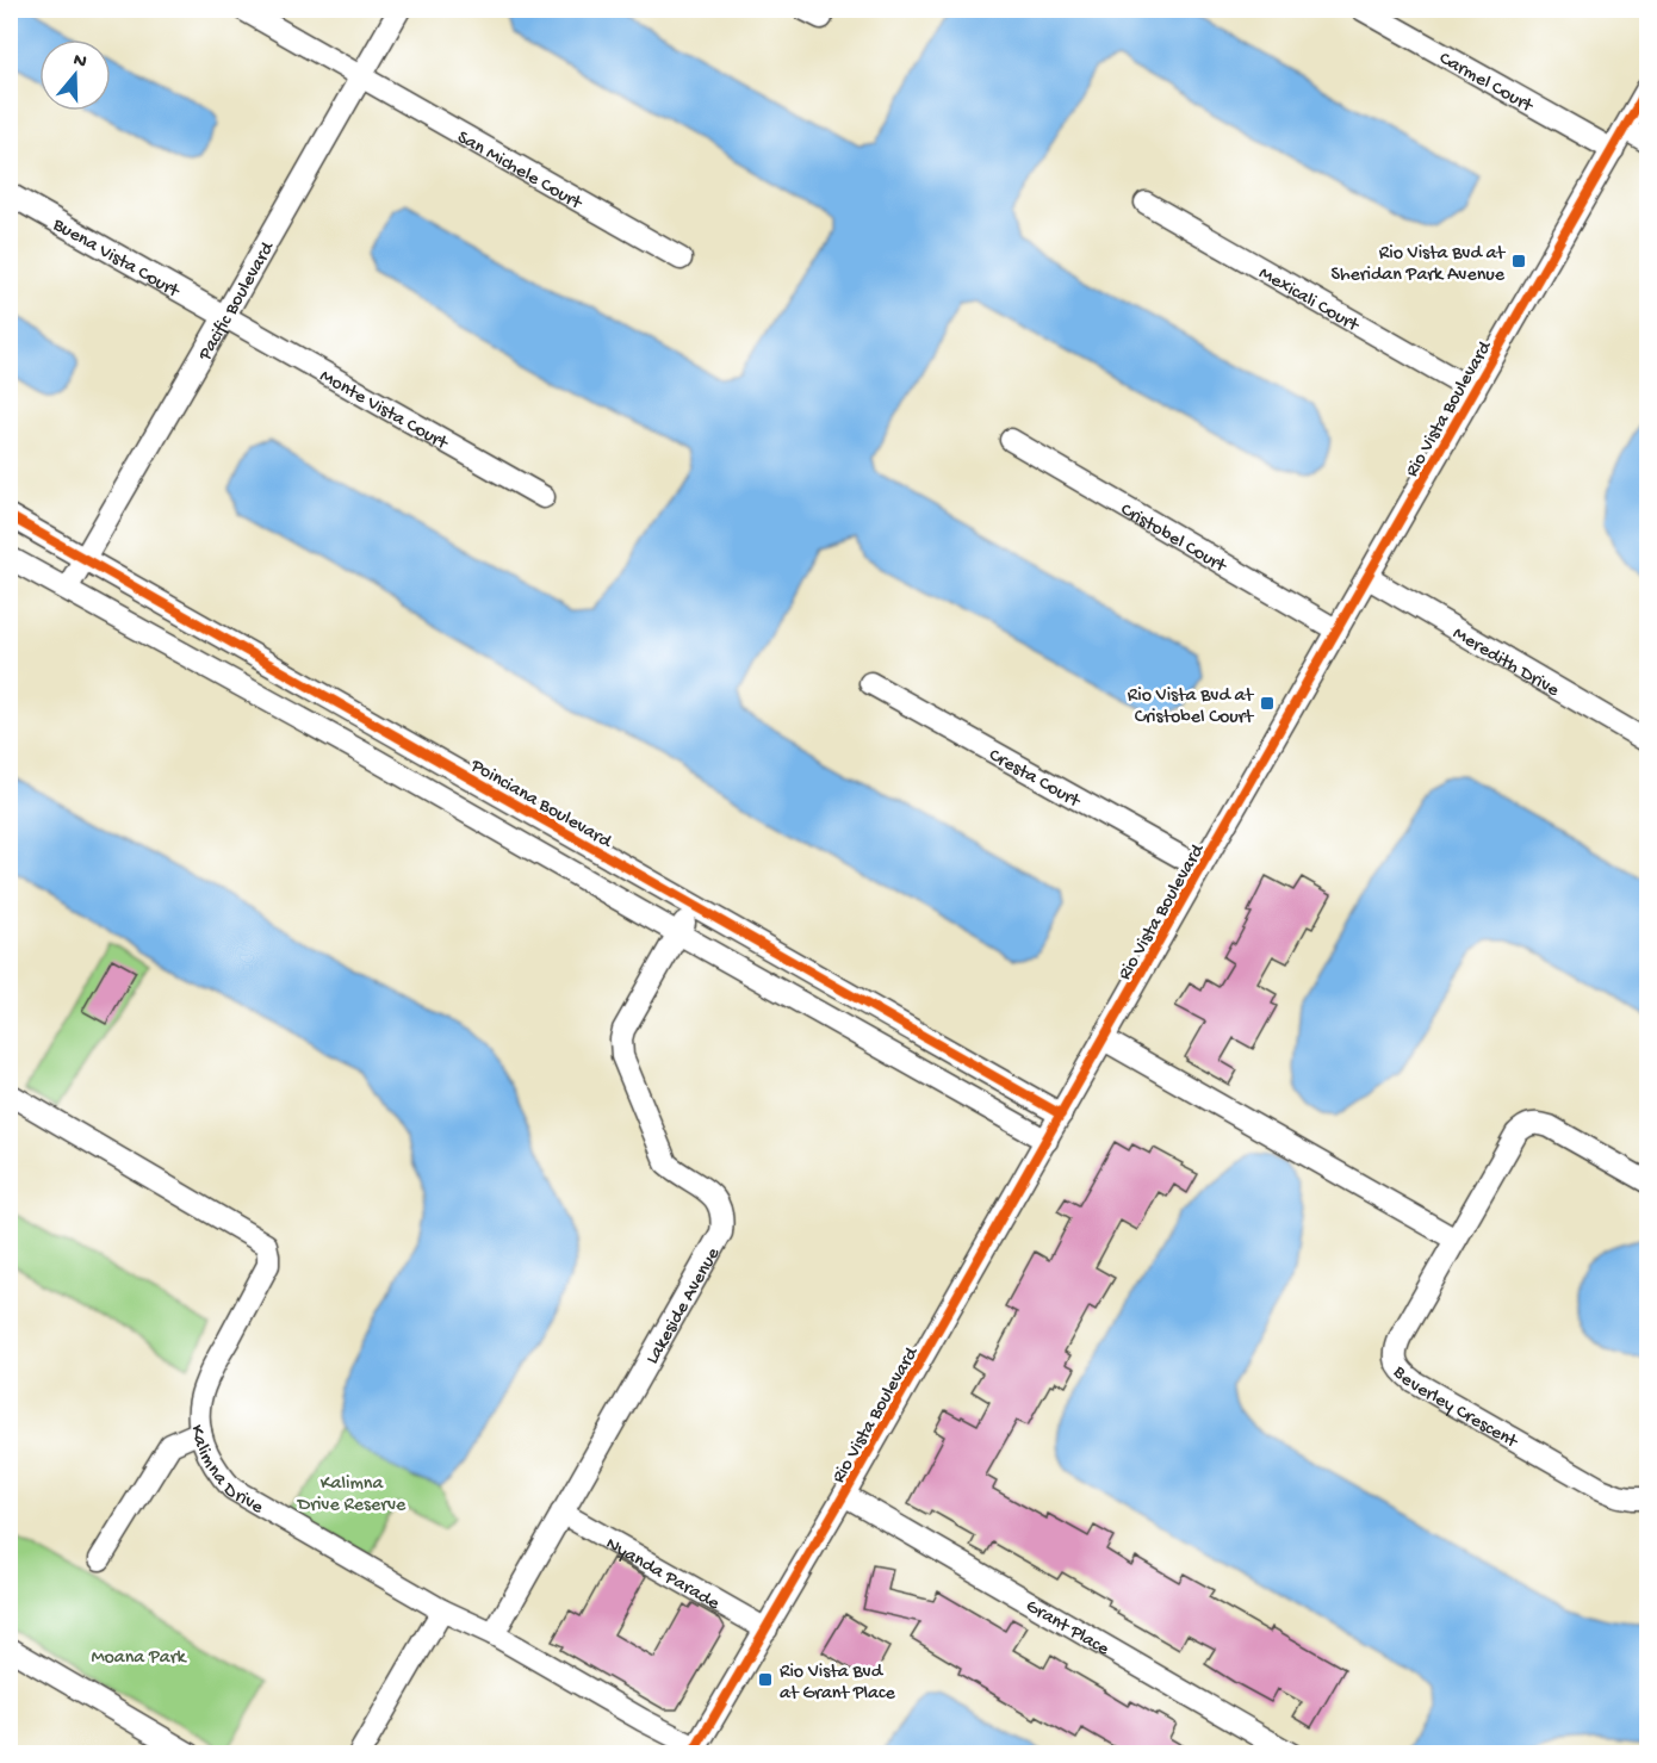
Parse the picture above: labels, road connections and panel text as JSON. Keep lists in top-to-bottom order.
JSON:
{
  "streets": {
    "street": [
      "Carmel Court",
      "San Michele Court",
      "Buena Vista Court",
      "Mexicali Court",
      "Pacific Boulevard",
      "Monte Vista Court",
      "Rio Vista Boulevard",
      "Cristobel Court",
      "Meredith Drive",
      "Cresta Court",
      "Poinciana Boulevard",
      "Lakeside Avenue",
      "Beverley Crescent",
      "Kalimna Drive",
      "Nyanda Parade",
      "Grant Place"
    ]
  },
  "crossings": [
    ["Carmel Court", "Rio Vista Boulevard"],
    ["San Michele Court", "Pacific Boulevard"],
    ["Buena Vista Court", "Pacific Boulevard"],
    ["Buena Vista Court", "Monte Vista Court"],
    ["Mexicali Court", "Rio Vista Boulevard"],
    ["Pacific Boulevard", "Monte Vista Court"],
    ["Pacific Boulevard", "Poinciana Boulevard"],
    ["Rio Vista Boulevard", "Cristobel Court"],
    ["Rio Vista Boulevard", "Meredith Drive"],
    ["Rio Vista Boulevard", "Cresta Court"],
    ["Rio Vista Boulevard", "Poinciana Boulevard"],
    ["Rio Vista Boulevard", "Kalimna Drive"],
    ["Rio Vista Boulevard", "Nyanda Parade"],
    ["Rio Vista Boulevard", "Grant Place"],
    ["Poinciana Boulevard", "Lakeside Avenue"],
    ["Lakeside Avenue", "Kalimna Drive"],
    ["Lakeside Avenue", "Nyanda Parade"]
  ],
  "parks": ["Kalimna Drive Reserve", "Moana Park"],
  "places": {
    "transit": ["Rio Vista Bvd at Sheridan Park Avenue", "Rio Vista Bvd at Cristobel Court", "Rio Vista Bvd at Grant Place"]
  },
  "north": "top"
}
